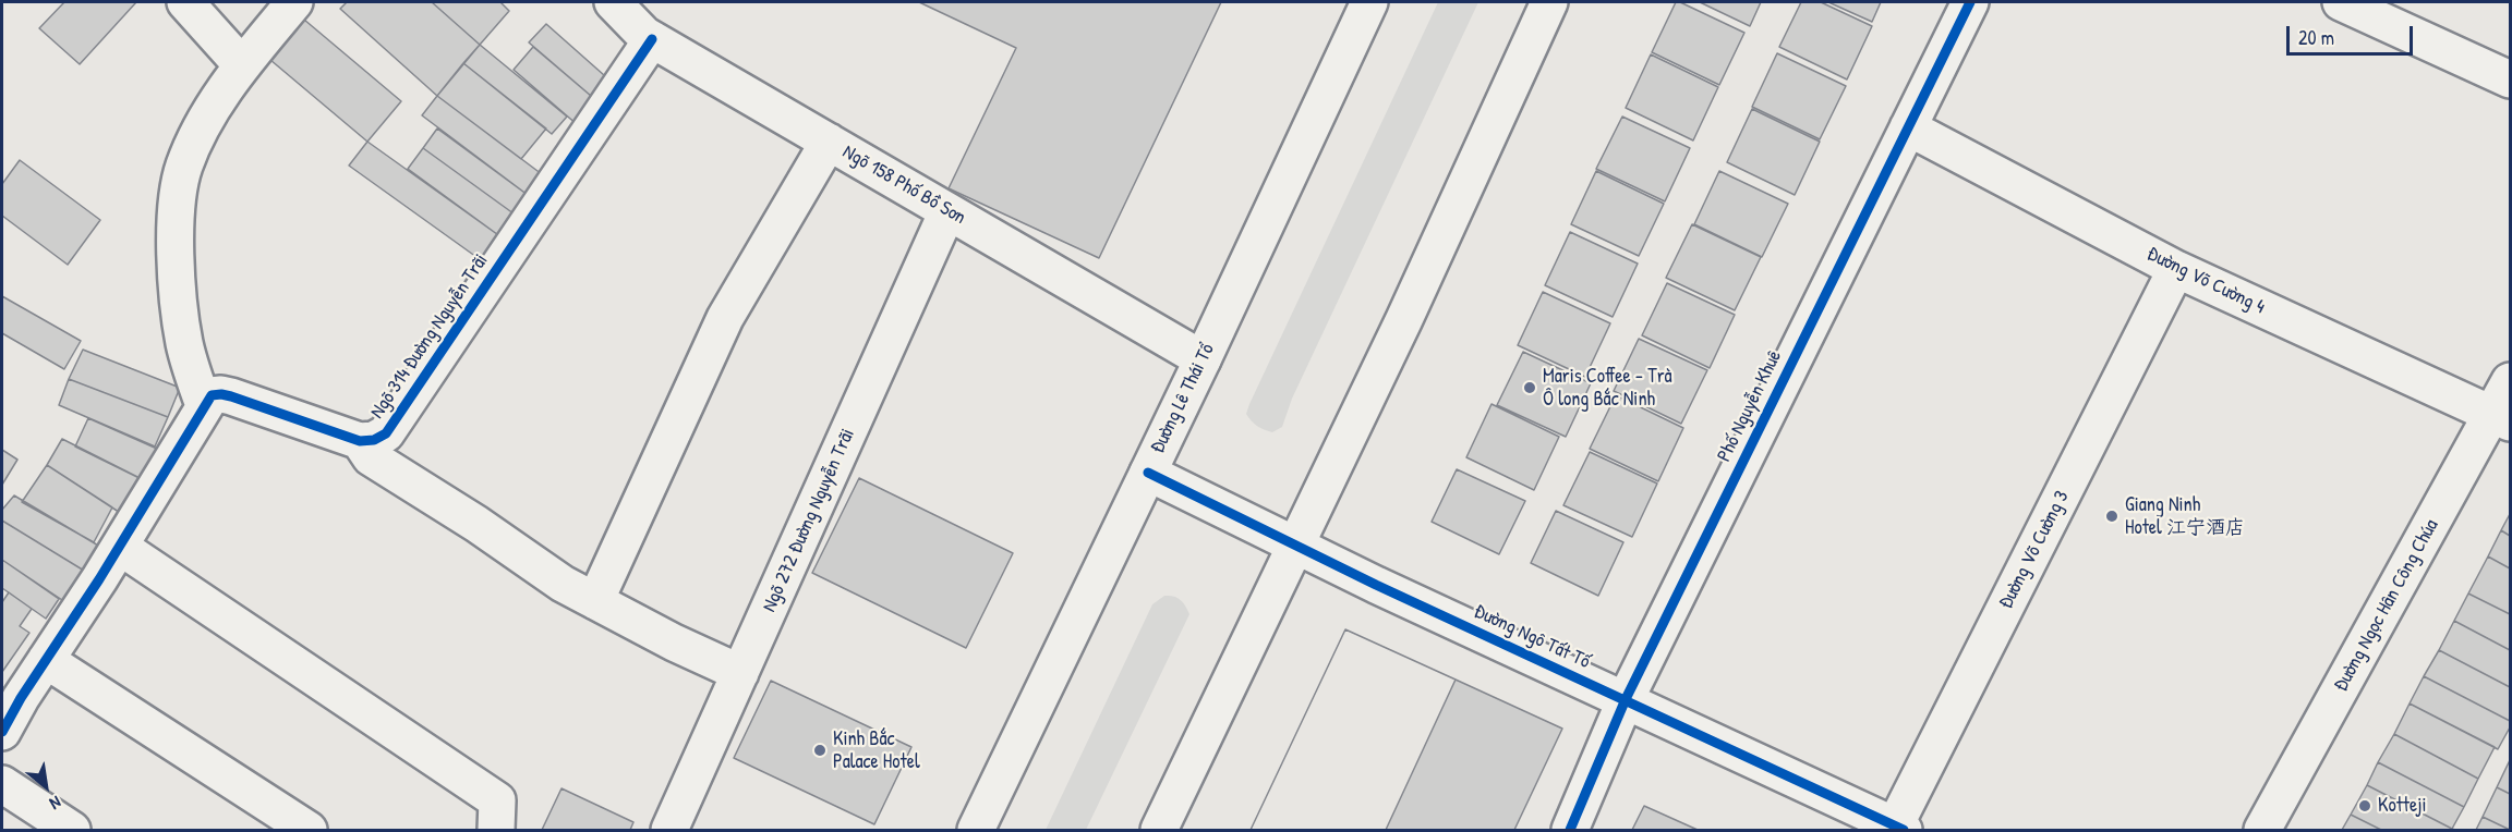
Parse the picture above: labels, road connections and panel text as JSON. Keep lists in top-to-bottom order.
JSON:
{
  "streets": {
    "street": [
      "Ngõ 158 Phố Bồ Sơn",
      "Đường Võ Cường 4",
      "Ngõ 314 Đường Nguyễn Trãi",
      "Đường Lê Thái Tổ",
      "Phố Nguyễn Khuê",
      "Ngõ 272 Đường Nguyễn Trãi",
      "Đường Võ Cường 3",
      "Đường Ngọc Hân Công Chúa",
      "Đường Ngô Tất Tố"
    ]
  },
  "crossings": [
    ["Ngõ 158 Phố Bồ Sơn", "Ngõ 314 Đường Nguyễn Trãi"],
    ["Ngõ 158 Phố Bồ Sơn", "Đường Lê Thái Tổ"],
    ["Ngõ 158 Phố Bồ Sơn", "Ngõ 272 Đường Nguyễn Trãi"],
    ["Đường Võ Cường 4", "Phố Nguyễn Khuê"],
    ["Đường Võ Cường 4", "Đường Võ Cường 3"],
    ["Đường Võ Cường 4", "Đường Ngọc Hân Công Chúa"],
    ["Đường Lê Thái Tổ", "Đường Ngô Tất Tố"],
    ["Phố Nguyễn Khuê", "Đường Ngô Tất Tố"],
    ["Đường Võ Cường 3", "Đường Ngô Tất Tố"]
  ],
  "places": [
    "Maris Coffee - Trà Ô long Bắc Ninh",
    "Giang Ninh Hotel 江宁酒店",
    "Kinh Bắc Palace Hotel",
    "Kotteji"
  ],
  "scale_bar": "20 m",
  "north": "bottom right"
}
